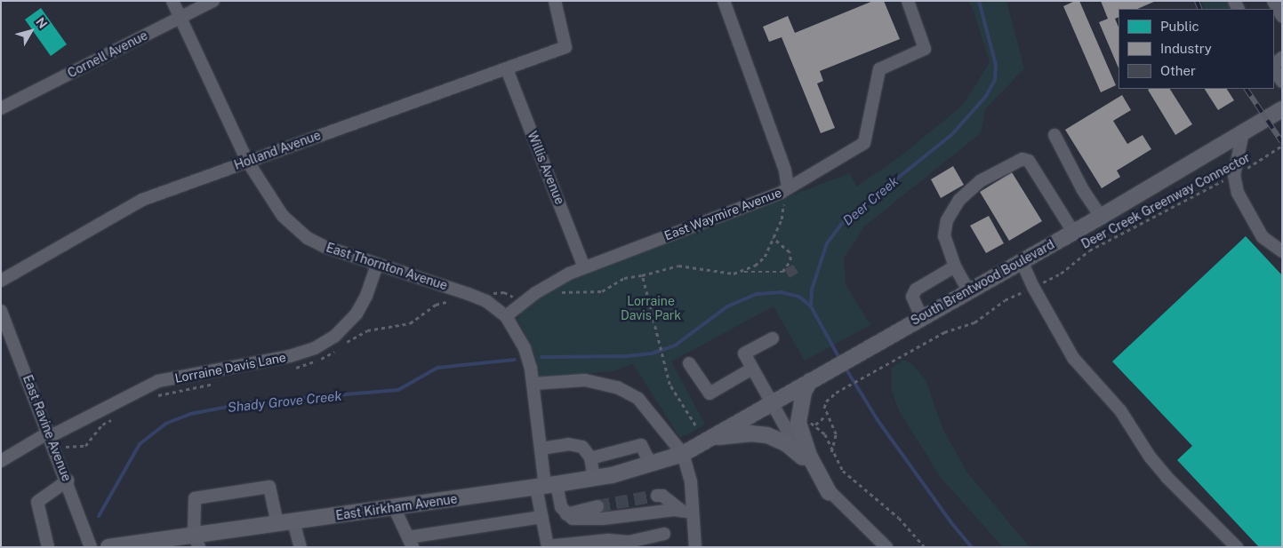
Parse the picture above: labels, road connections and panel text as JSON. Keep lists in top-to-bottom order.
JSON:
{
  "streets": {
    "main road": ["South Brentwood Boulevard", "East Kirkham Avenue"],
    "street": [
      "Cornell Avenue",
      "Holland Avenue",
      "Willis Avenue",
      "East Waymire Avenue",
      "East Thornton Avenue",
      "Lorraine Davis Lane",
      "East Ravine Avenue"
    ],
    "path": ["Deer Creek Greenway Connector"]
  },
  "crossings": [
    ["Cornell Avenue", "East Thornton Avenue"],
    ["Holland Avenue", "Willis Avenue"],
    ["Holland Avenue", "East Thornton Avenue"],
    ["Willis Avenue", "East Waymire Avenue"],
    ["East Waymire Avenue", "East Thornton Avenue"],
    ["East Thornton Avenue", "Lorraine Davis Lane"],
    ["East Thornton Avenue", "East Kirkham Avenue"],
    ["South Brentwood Boulevard", "East Kirkham Avenue"],
    ["Lorraine Davis Lane", "East Ravine Avenue"]
  ],
  "water": ["Deer Creek", "Shady Grove Creek"],
  "parks": ["Lorraine Davis Park"],
  "legend": ["Public", "Industry", "Other"],
  "north": "top right"
}
